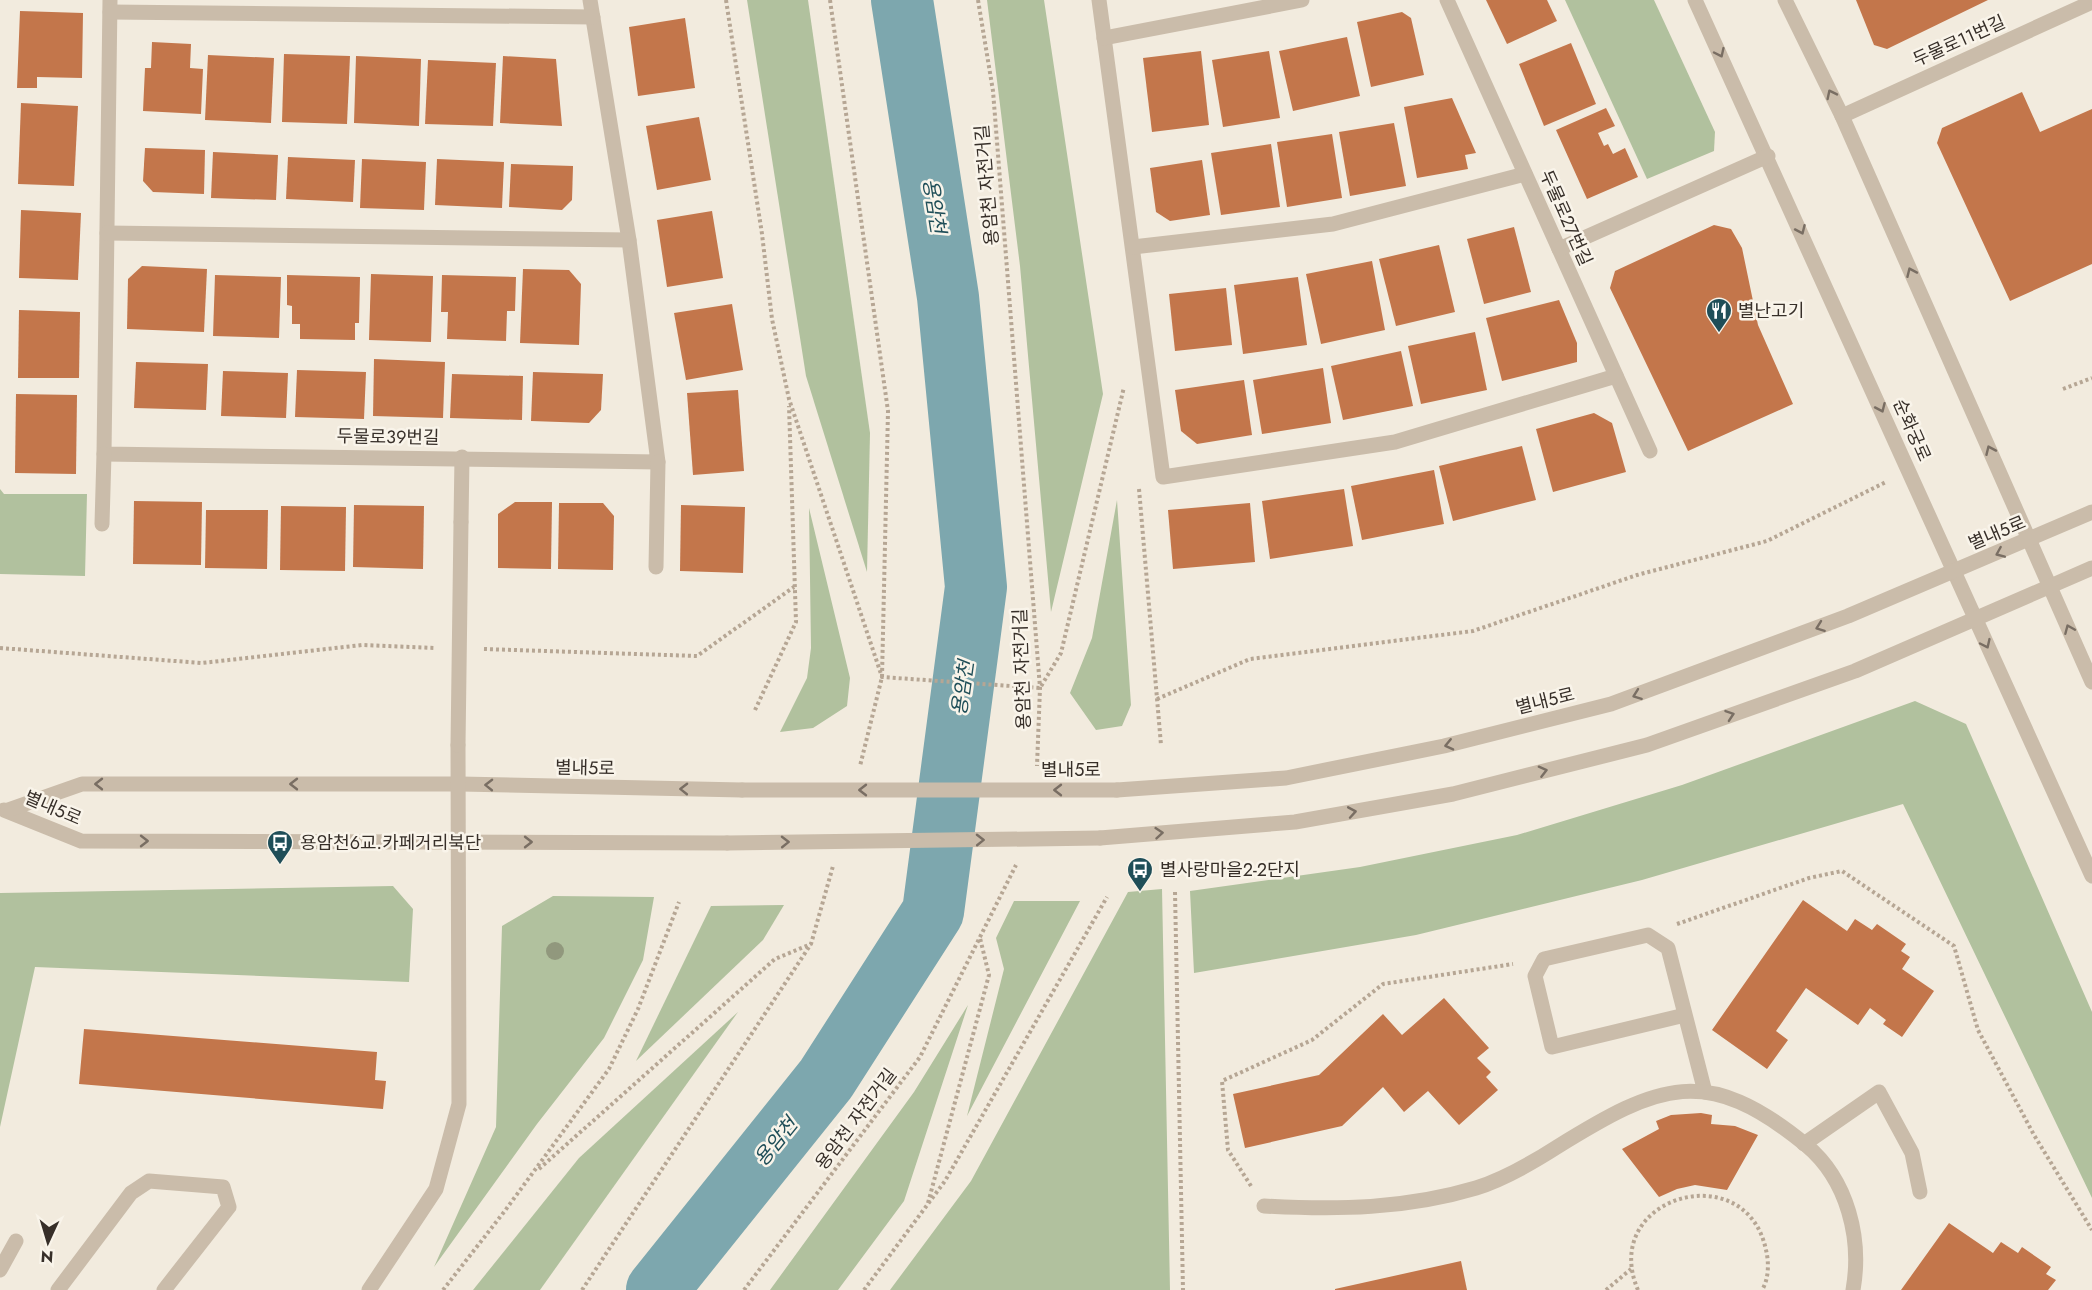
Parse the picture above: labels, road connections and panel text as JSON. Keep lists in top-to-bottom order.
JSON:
{
  "streets": {
    "street": [
      "두물로11번길",
      "두물로27번길",
      "순화궁로",
      "두물로39번길",
      "별내5로"
    ],
    "path": ["용암천 자전거길"]
  },
  "crossings": [
    ["순화궁로", "별내5로"]
  ],
  "water": ["용암천"],
  "places": {
    "restaurant": ["별난고기"],
    "bus stop": ["용암천6교.카페거리북단", "별사랑마을2-2단지"]
  },
  "north": "bottom"
}
